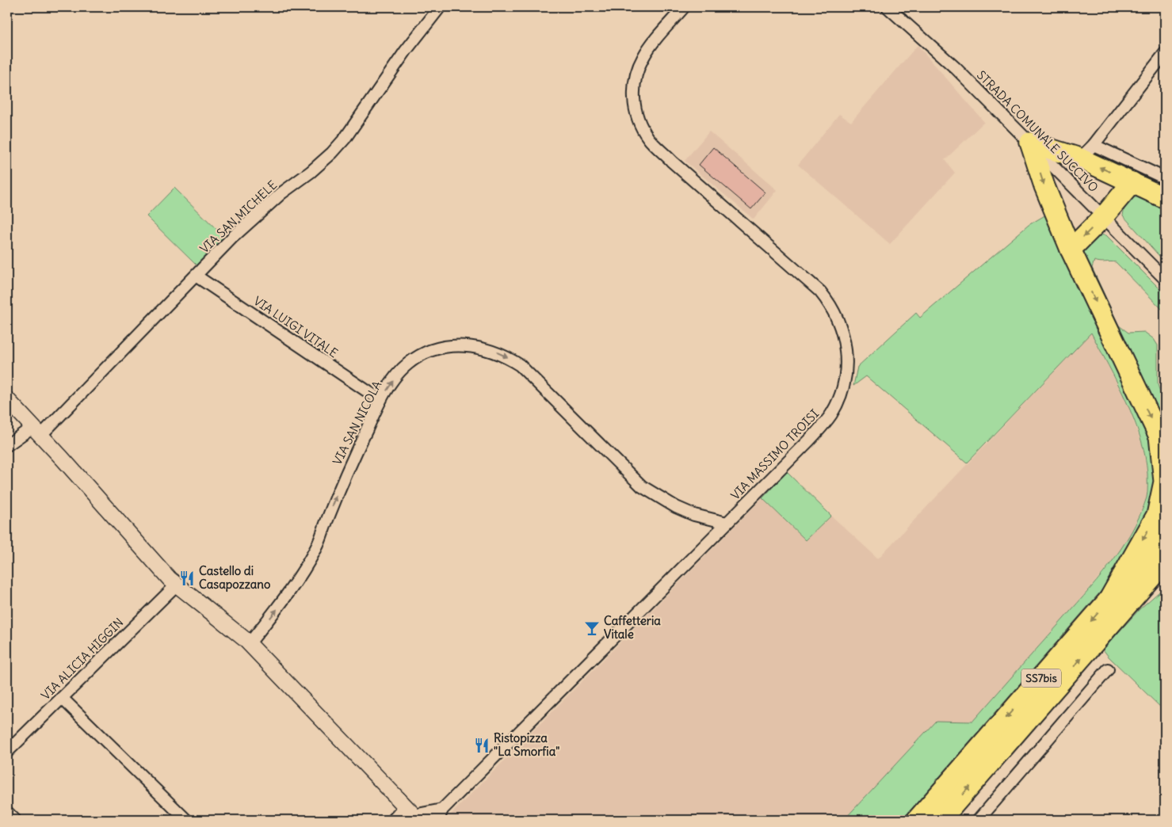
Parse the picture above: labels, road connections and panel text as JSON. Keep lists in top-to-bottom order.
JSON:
{
  "streets": {
    "highway": ["SS7bis"],
    "street": [
      "STRADA COMUNALE SUCCIVO",
      "VIA SAN MICHELE",
      "VIA LUIGI VITALE",
      "VIA SAN NICOLA",
      "VIA MASSIMO TROISI",
      "VIA ALICIA HIGGIN"
    ]
  },
  "crossings": [
    ["VIA SAN MICHELE", "VIA LUIGI VITALE"],
    ["VIA LUIGI VITALE", "VIA SAN NICOLA"],
    ["VIA SAN NICOLA", "VIA MASSIMO TROISI"]
  ],
  "places": {
    "restaurant": ["Castello di Casapozzano", "Ristopizza \"La Smorfia\""],
    "bar": ["Caffetteria Vitale"]
  }
}
